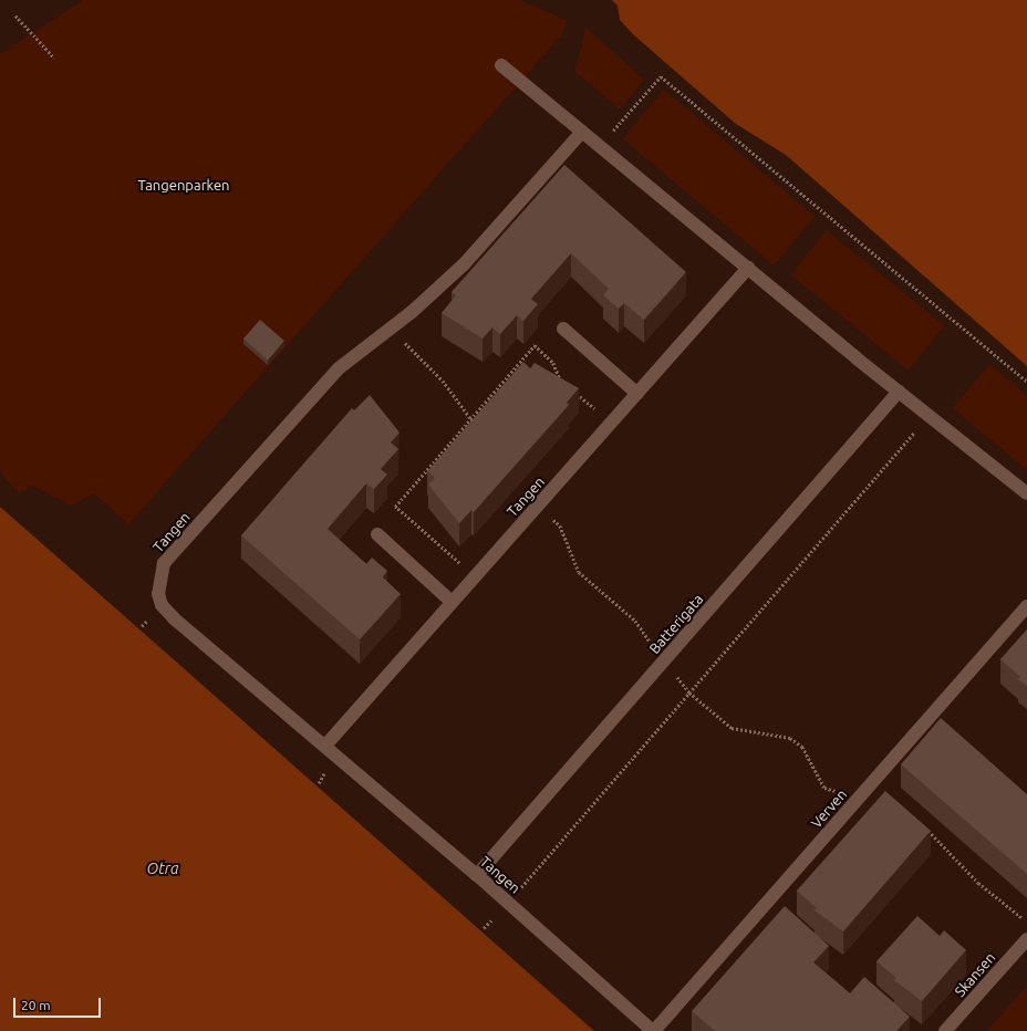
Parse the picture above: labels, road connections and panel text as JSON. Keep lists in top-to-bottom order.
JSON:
{
  "streets": {
    "street": [
      "Tangen",
      "Batterigata",
      "Verven",
      "Skansen"
    ]
  },
  "crossings": [
    ["Tangen", "Batterigata"],
    ["Tangen", "Verven"]
  ],
  "water": ["Otra"],
  "parks": ["Tangenparken"],
  "scale_bar": "20 m"
}
